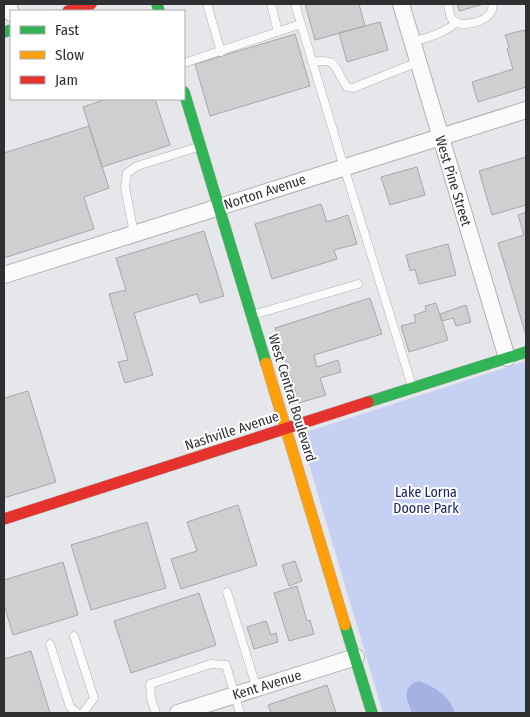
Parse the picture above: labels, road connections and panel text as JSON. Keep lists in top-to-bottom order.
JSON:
{
  "streets": {
    "street": [
      "West Pine Street",
      "Norton Avenue",
      "West Central Boulevard",
      "Nashville Avenue",
      "Kent Avenue"
    ]
  },
  "crossings": [
    ["West Pine Street", "Norton Avenue"],
    ["West Pine Street", "Nashville Avenue"],
    ["Norton Avenue", "West Central Boulevard"],
    ["West Central Boulevard", "Nashville Avenue"],
    ["West Central Boulevard", "Kent Avenue"]
  ],
  "parks": ["Lake Lorna Doone Park"],
  "legend": ["Fast", "Slow", "Jam"]
}
